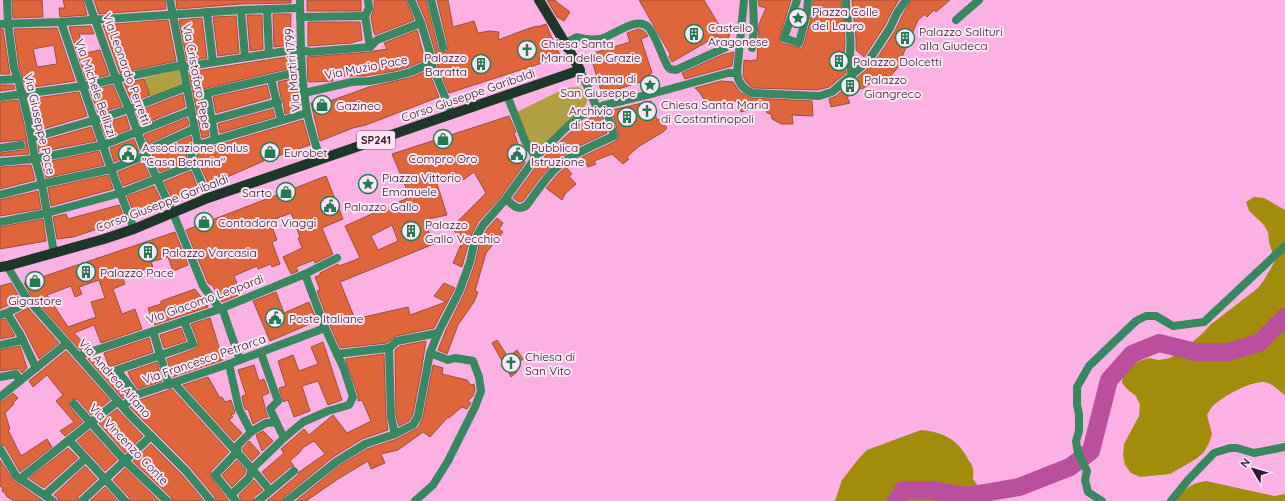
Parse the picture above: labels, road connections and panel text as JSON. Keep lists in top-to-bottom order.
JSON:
{
  "streets": {
    "main road": ["Corso Giuseppe Garibaldi", "SP241"],
    "street": [
      "Via Muzio Pace",
      "Via Leonardo Perretti",
      "Via Martiri 1799",
      "Via Cristoforo Pepe",
      "Via Michele Bellizzi",
      "Via Giuseppe Pace",
      "Via Giacomo Leopardi",
      "Via Francesco Petrarca",
      "Via Andrea Alfano",
      "Via Vincenzo Conte"
    ]
  },
  "crossings": [
    ["Via Muzio Pace", "Via Martiri 1799"],
    ["Via Leonardo Perretti", "Corso Giuseppe Garibaldi"],
    ["Via Leonardo Perretti", "Via Giacomo Leopardi"],
    ["Via Leonardo Perretti", "Via Francesco Petrarca"],
    ["Via Martiri 1799", "Corso Giuseppe Garibaldi"],
    ["Via Cristoforo Pepe", "Corso Giuseppe Garibaldi"],
    ["Via Michele Bellizzi", "Corso Giuseppe Garibaldi"],
    ["Corso Giuseppe Garibaldi", "Via Giuseppe Pace"],
    ["Corso Giuseppe Garibaldi", "Via Andrea Alfano"],
    ["Via Giacomo Leopardi", "Via Andrea Alfano"],
    ["Via Francesco Petrarca", "Via Andrea Alfano"],
    ["Via Francesco Petrarca", "Via Vincenzo Conte"]
  ],
  "places": {
    "place": ["Piazza Colle del Lauro", "Fontana di San Giuseppe", "Piazza Vittorio Emanuele"],
    "building": [
      "Castello Aragonese",
      "Palazzo Salituri alla Giudeca",
      "Palazzo Dolcetti",
      "Palazzo Baratta",
      "Palazzo Giangreco",
      "Archivio di Stato",
      "Palazzo Gallo Vecchio",
      "Palazzo Varcasia",
      "Palazzo Pace"
    ],
    "church": ["Chiesa Santa Maria delle Grazie", "Chiesa Santa Maria di Costantinopoli", "Chiesa di San Vito"],
    "shop": [
      "Gazineo",
      "Compro Oro",
      "Eurobet",
      "Sarto",
      "Contadora Viaggi",
      "Gigastore"
    ],
    "public building": [
      "Associazione Onlus \"Casa Betania\"",
      "Pubblica Istruzione",
      "Palazzo Gallo",
      "Poste Italiane"
    ]
  },
  "north": "top left"
}
